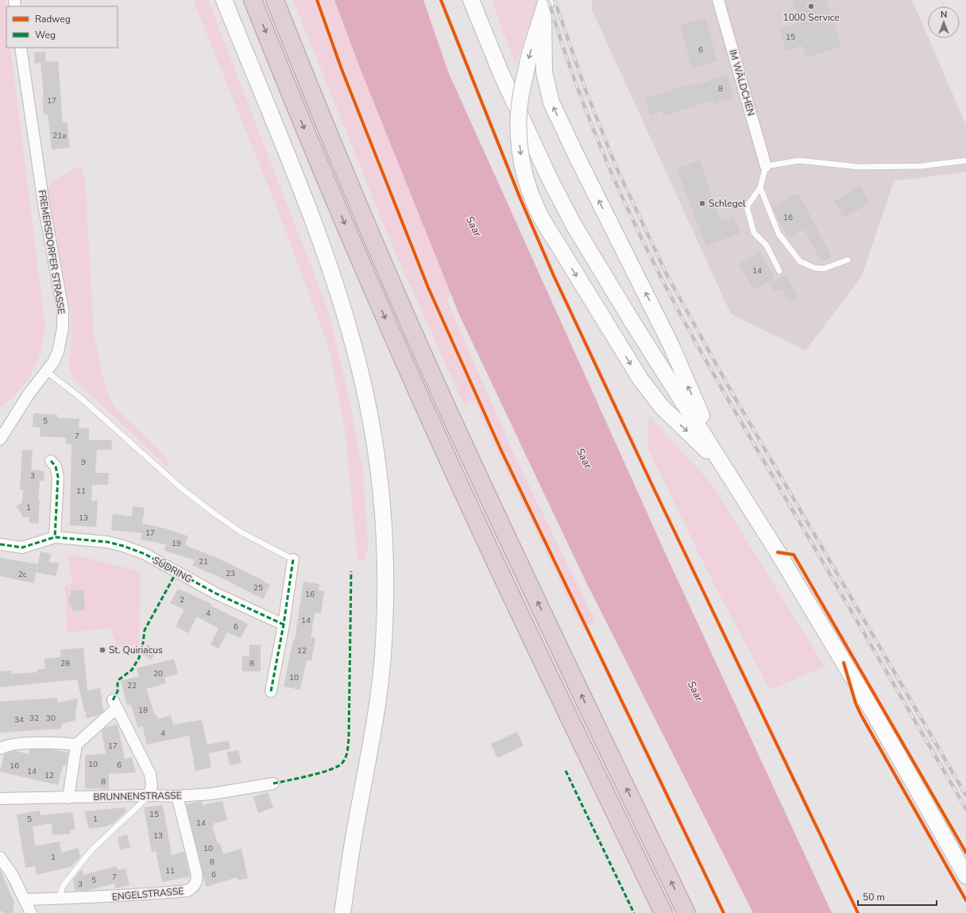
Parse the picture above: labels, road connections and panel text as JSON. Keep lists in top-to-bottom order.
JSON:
{
  "streets": {
    "street": [
      "IM WÄLDCHEN",
      "FREMERSDORFER STRASSE",
      "SÜDRING",
      "BRUNNENSTRASSE",
      "ENGELSTRASSE"
    ]
  },
  "crossings": [
    ["BRUNNENSTRASSE", "ENGELSTRASSE"]
  ],
  "water": ["Saar"],
  "places": ["1000 Service", "Schlegel", "St. Quiriacus"],
  "house_numbers": [
    "15",
    "6",
    "8",
    "17",
    "21a",
    "16",
    "14",
    "5",
    "7",
    "9",
    "3",
    "11",
    "1",
    "13",
    "17",
    "19",
    "21",
    "23",
    "2c",
    "25",
    "16",
    "2",
    "4",
    "14",
    "6",
    "12",
    "28",
    "8",
    "20",
    "10",
    "22",
    "18",
    "32",
    "30",
    "34",
    "4",
    "17",
    "10",
    "6",
    "16",
    "14",
    "12",
    "8",
    "15",
    "5",
    "1",
    "14",
    "13",
    "10",
    "1",
    "8",
    "11",
    "6",
    "7",
    "5",
    "3"
  ],
  "legend": ["Radweg", "Weg"],
  "scale_bar": "50 m",
  "north": "top"
}
